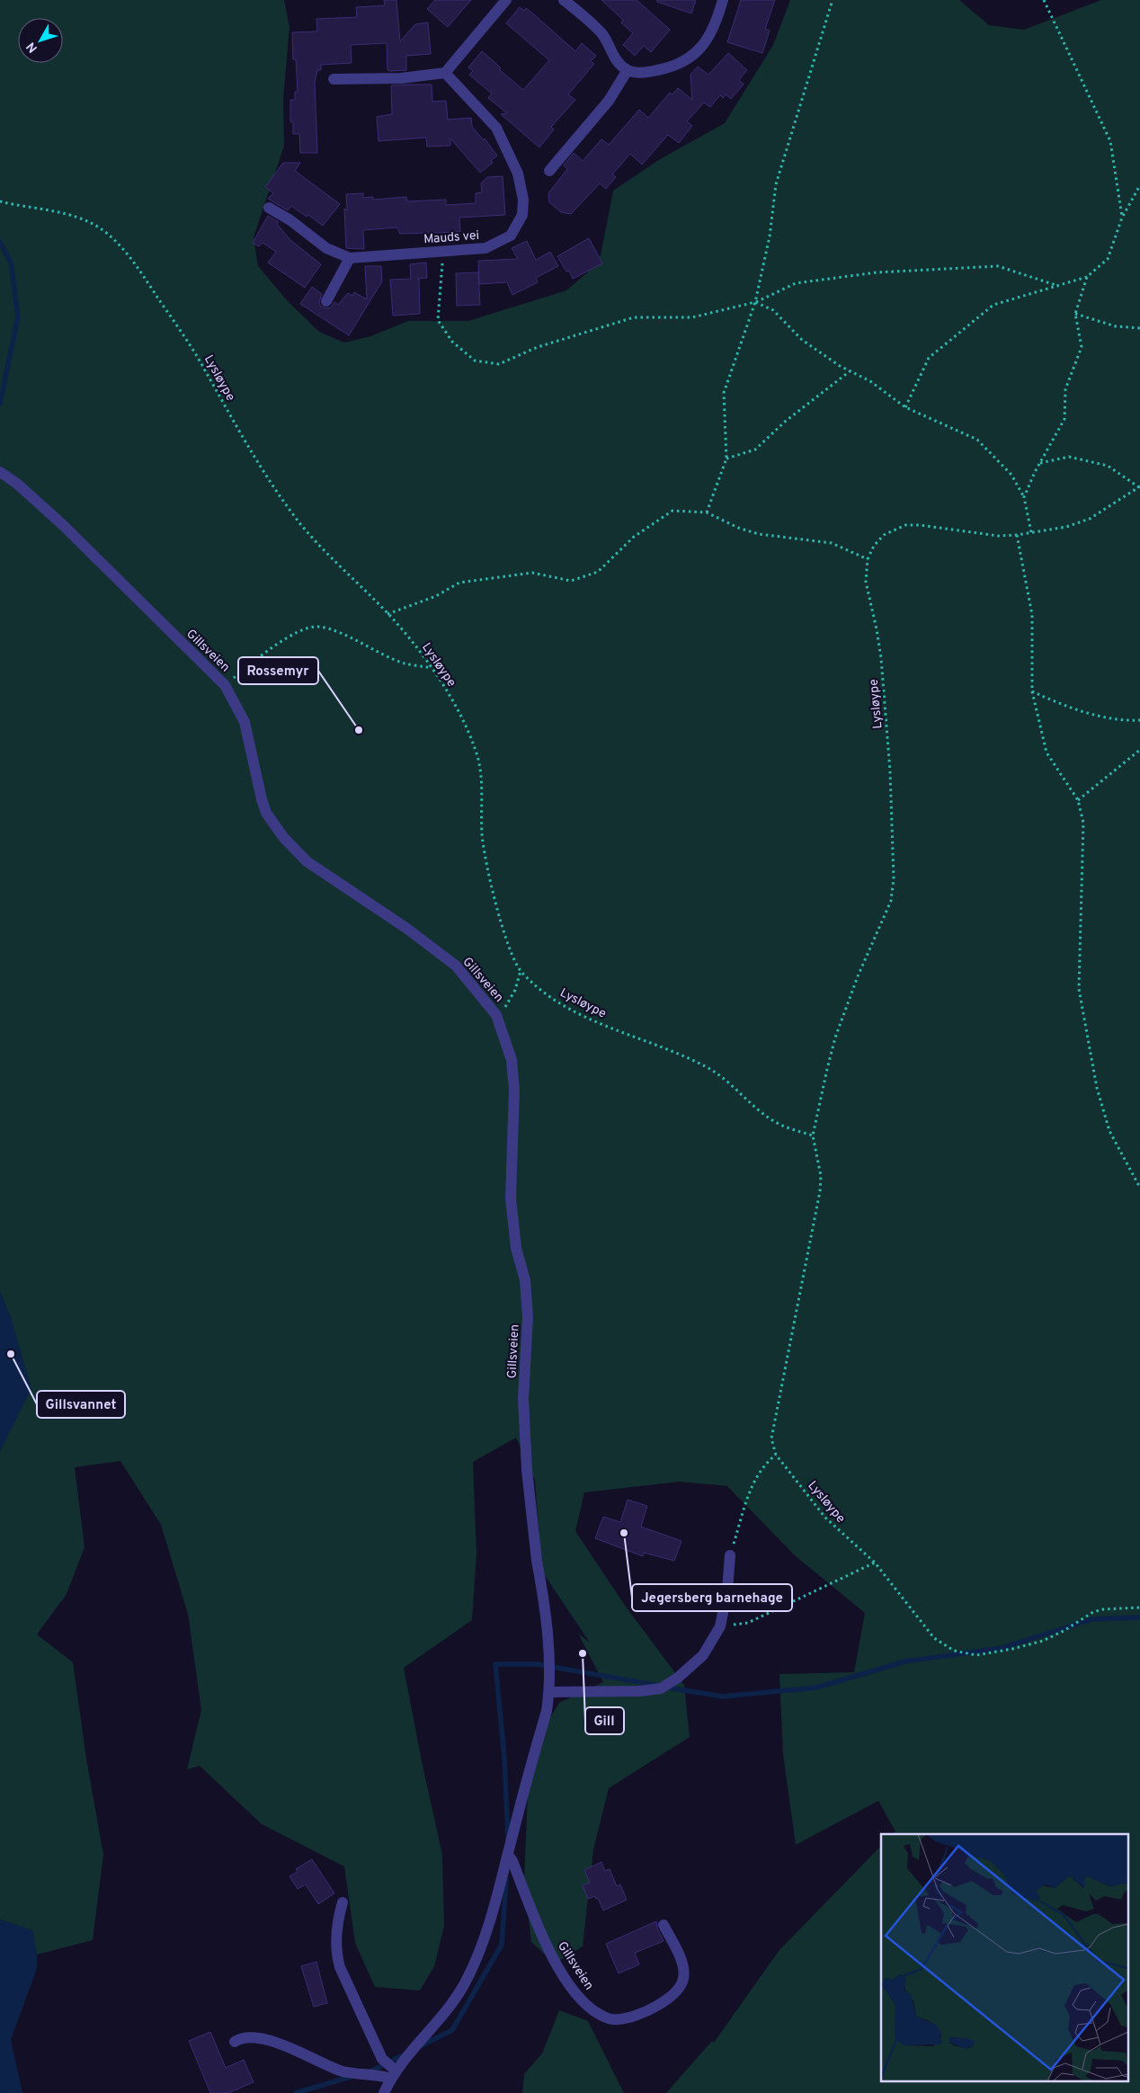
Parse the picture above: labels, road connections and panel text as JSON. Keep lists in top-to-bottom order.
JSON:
{
  "streets": {
    "street": ["Mauds vei", "Gillsveien"],
    "path": ["Lysløype"]
  },
  "places": [
    "Rossemyr",
    "Gillsvannet",
    "Jegersberg barnehage",
    "Gill"
  ],
  "north": "bottom left"
}
